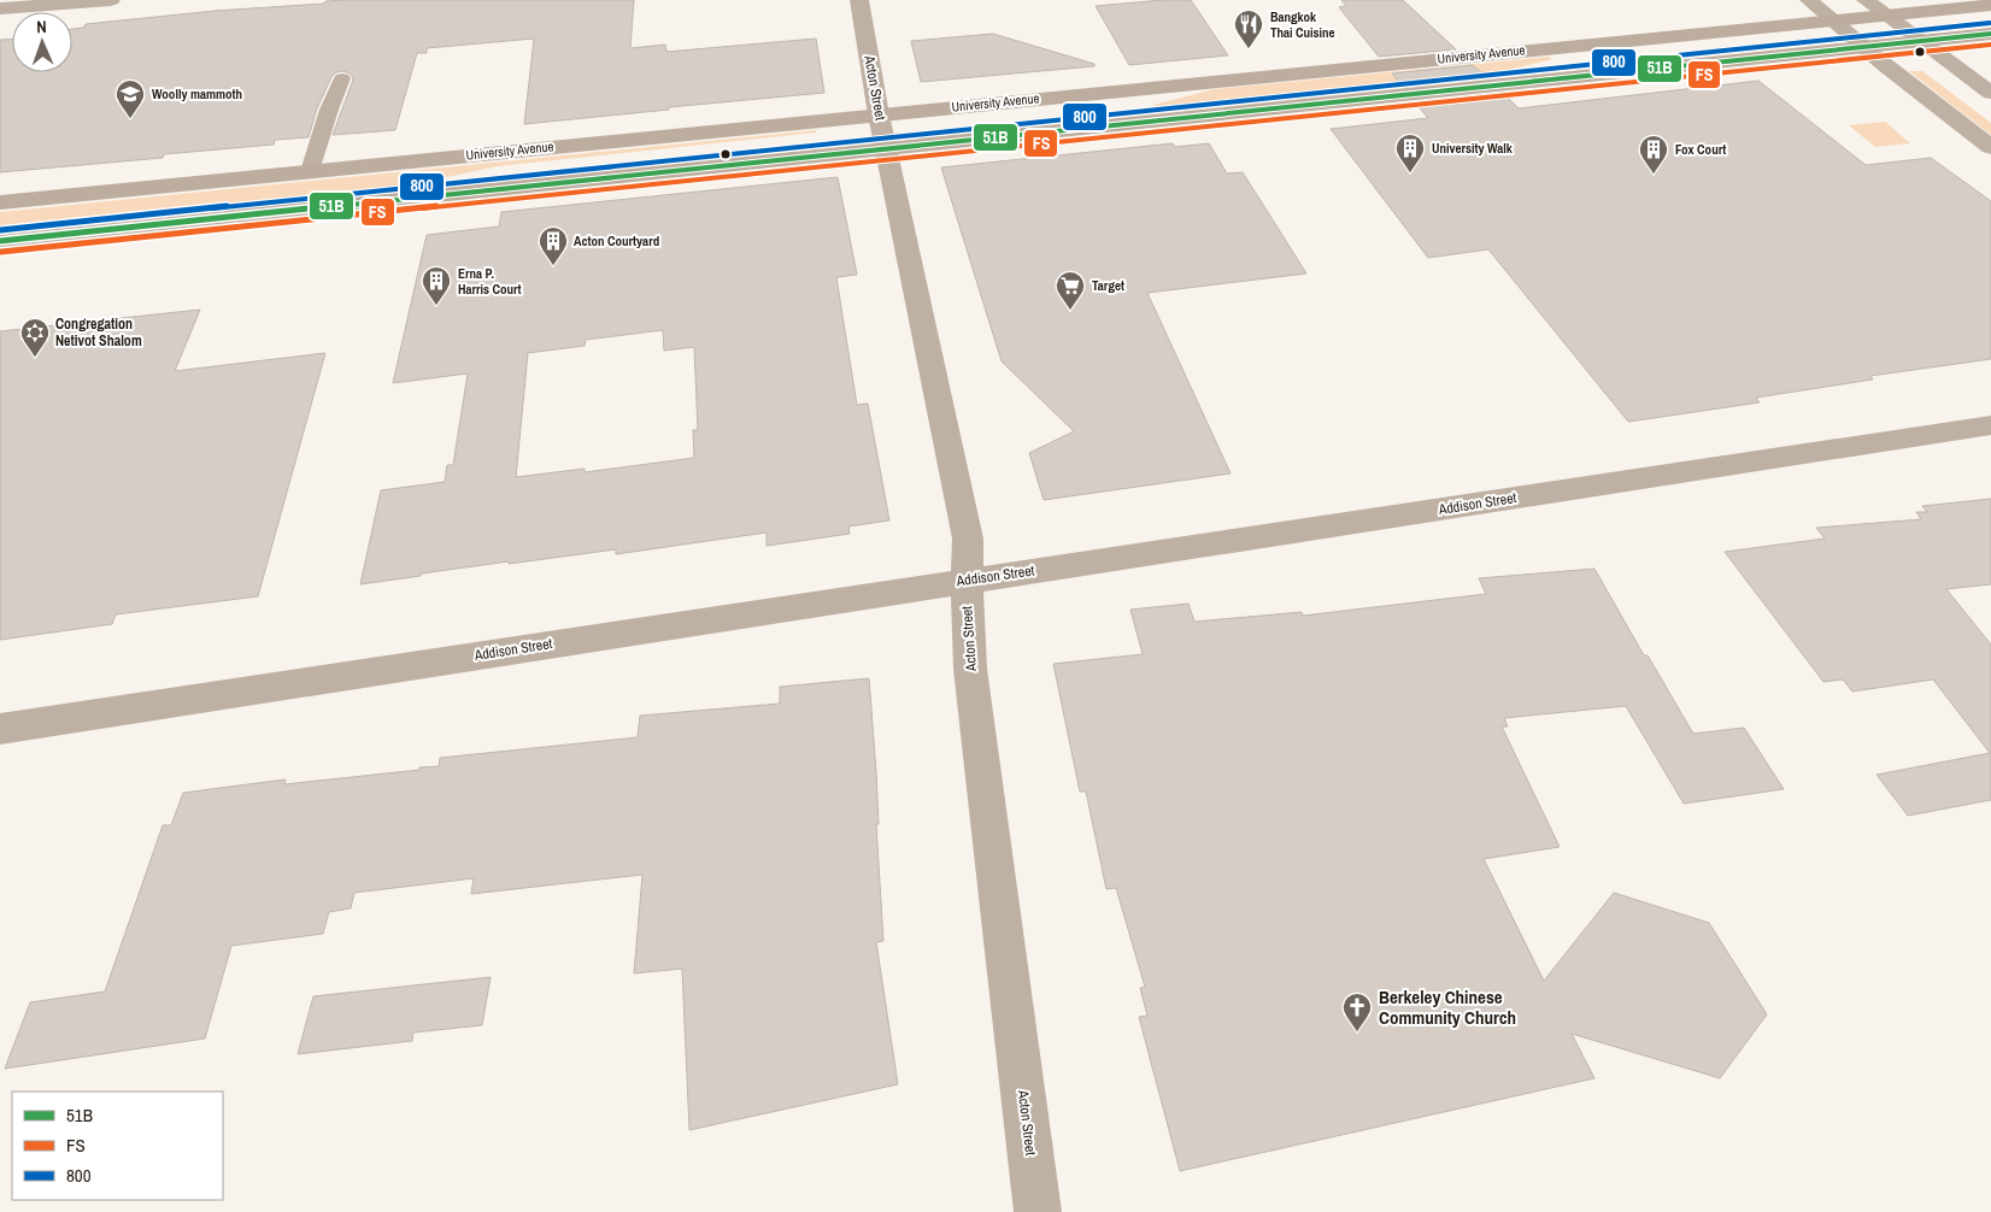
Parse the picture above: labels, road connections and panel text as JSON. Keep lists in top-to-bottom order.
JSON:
{
  "streets": {
    "main road": ["University Avenue"],
    "street": ["Acton Street", "Addison Street"]
  },
  "crossings": [
    ["University Avenue", "Acton Street"],
    ["Acton Street", "Addison Street"]
  ],
  "places": {
    "restaurant": ["Bangkok Thai Cuisine"],
    "school or university": ["Woolly mammoth"],
    "building": [
      "University Walk",
      "Fox Court",
      "Acton Courtyard",
      "Erna P. Harris Court"
    ],
    "supermarket": ["Target"],
    "synagogue": ["Congregation Netivot Shalom"],
    "church": ["Berkeley Chinese Community Church"]
  },
  "lines": ["transit line 800", "transit line 51B", "transit line FS"],
  "legend": ["51B", "FS", "800"],
  "north": "top"
}
